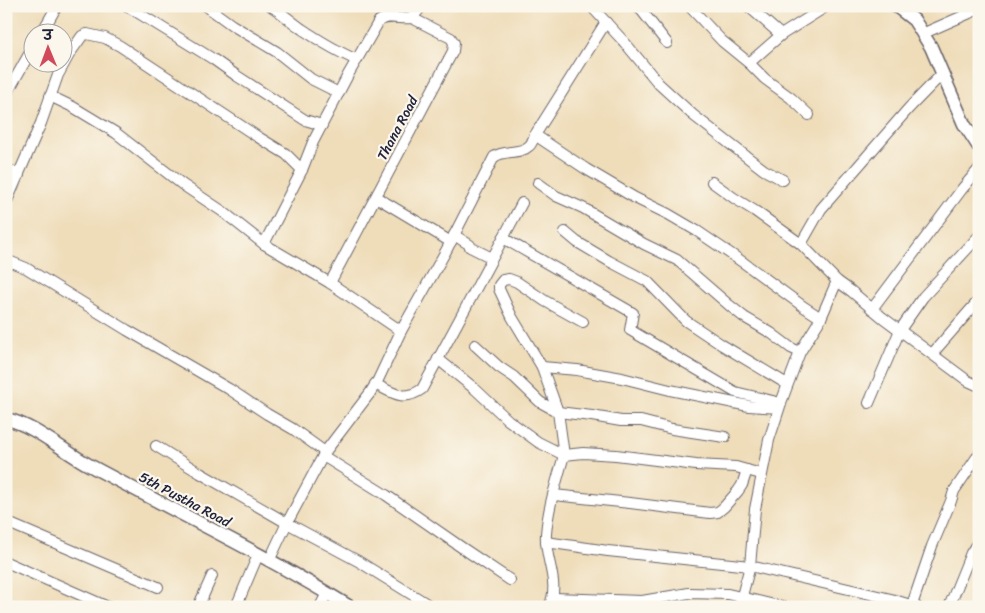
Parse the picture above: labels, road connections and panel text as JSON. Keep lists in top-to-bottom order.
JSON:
{
  "streets": {
    "street": ["Thana Road", "5th Pustha Road"]
  },
  "north": "top"
}
